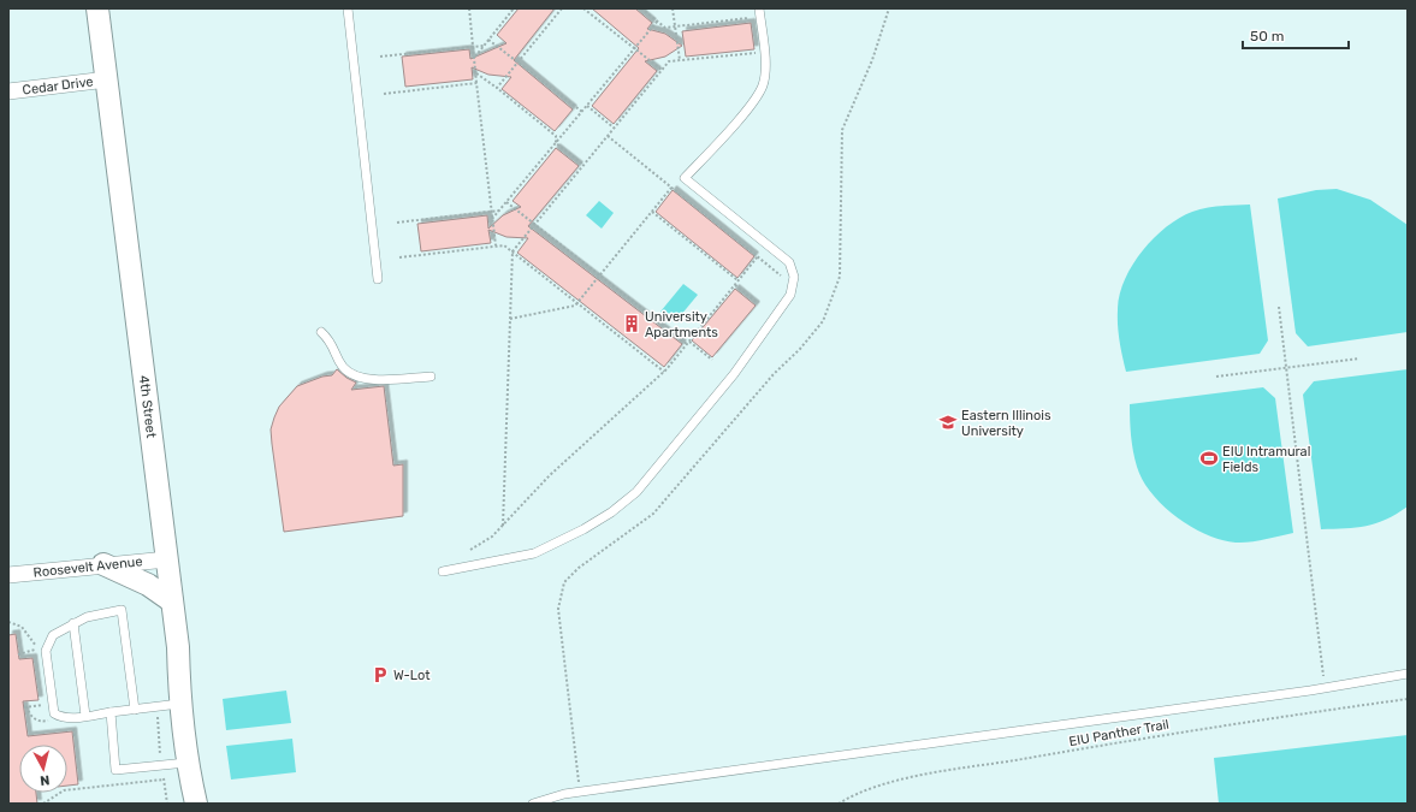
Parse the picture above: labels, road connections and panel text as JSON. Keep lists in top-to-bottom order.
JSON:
{
  "streets": {
    "street": ["Cedar Drive", "4th Street", "Roosevelt Avenue"],
    "path": ["EIU Panther Trail"]
  },
  "crossings": [
    ["Cedar Drive", "4th Street"],
    ["4th Street", "Roosevelt Avenue"]
  ],
  "places": {
    "building": ["University Apartments"],
    "school or university": ["Eastern Illinois University"],
    "sports": ["EIU Intramural Fields"],
    "parking": ["W-Lot"]
  },
  "scale_bar": "50 m",
  "north": "bottom"
}
